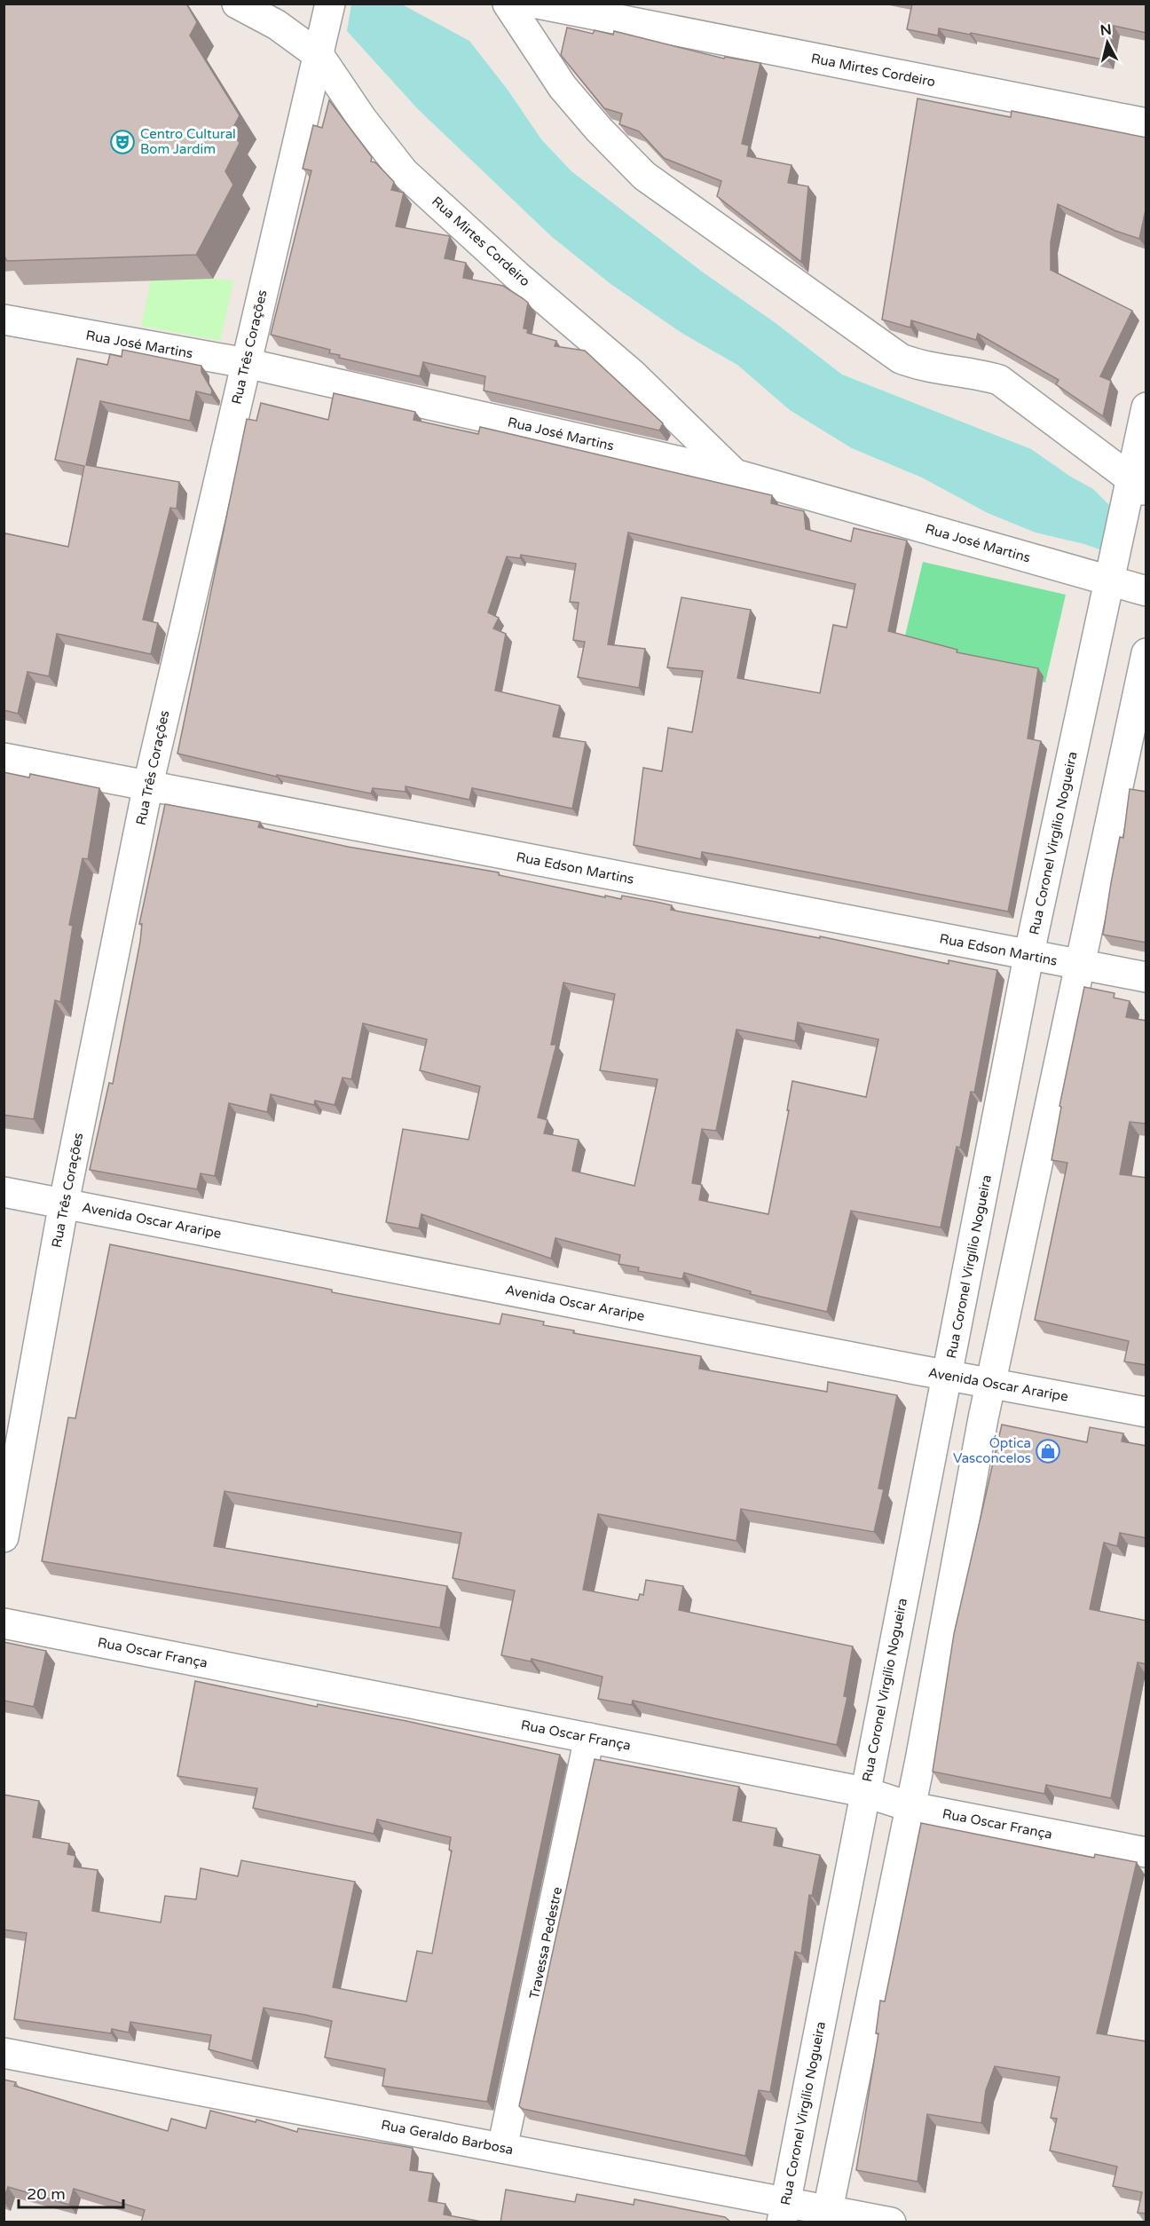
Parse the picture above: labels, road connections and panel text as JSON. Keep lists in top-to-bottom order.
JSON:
{
  "streets": {
    "street": [
      "Rua Mirtes Cordeiro",
      "Rua José Martins",
      "Rua Três Corações",
      "Rua Coronel Virgílio Nogueira",
      "Rua Edson Martins",
      "Avenida Oscar Araripe",
      "Rua Oscar França",
      "Travessa Pedestre",
      "Rua Geraldo Barbosa"
    ]
  },
  "crossings": [
    ["Rua Mirtes Cordeiro", "Rua José Martins"],
    ["Rua Mirtes Cordeiro", "Rua Três Corações"],
    ["Rua José Martins", "Rua Três Corações"],
    ["Rua José Martins", "Rua Coronel Virgílio Nogueira"],
    ["Rua Três Corações", "Rua Edson Martins"],
    ["Rua Três Corações", "Avenida Oscar Araripe"],
    ["Rua Coronel Virgílio Nogueira", "Rua Edson Martins"],
    ["Rua Coronel Virgílio Nogueira", "Avenida Oscar Araripe"],
    ["Rua Coronel Virgílio Nogueira", "Rua Oscar França"],
    ["Rua Coronel Virgílio Nogueira", "Rua Geraldo Barbosa"],
    ["Rua Oscar França", "Travessa Pedestre"],
    ["Travessa Pedestre", "Rua Geraldo Barbosa"]
  ],
  "places": {
    "theatre": ["Centro Cultural Bom Jardim"],
    "shop": ["Óptica Vasconcelos"]
  },
  "scale_bar": "20 m",
  "north": "top"
}
